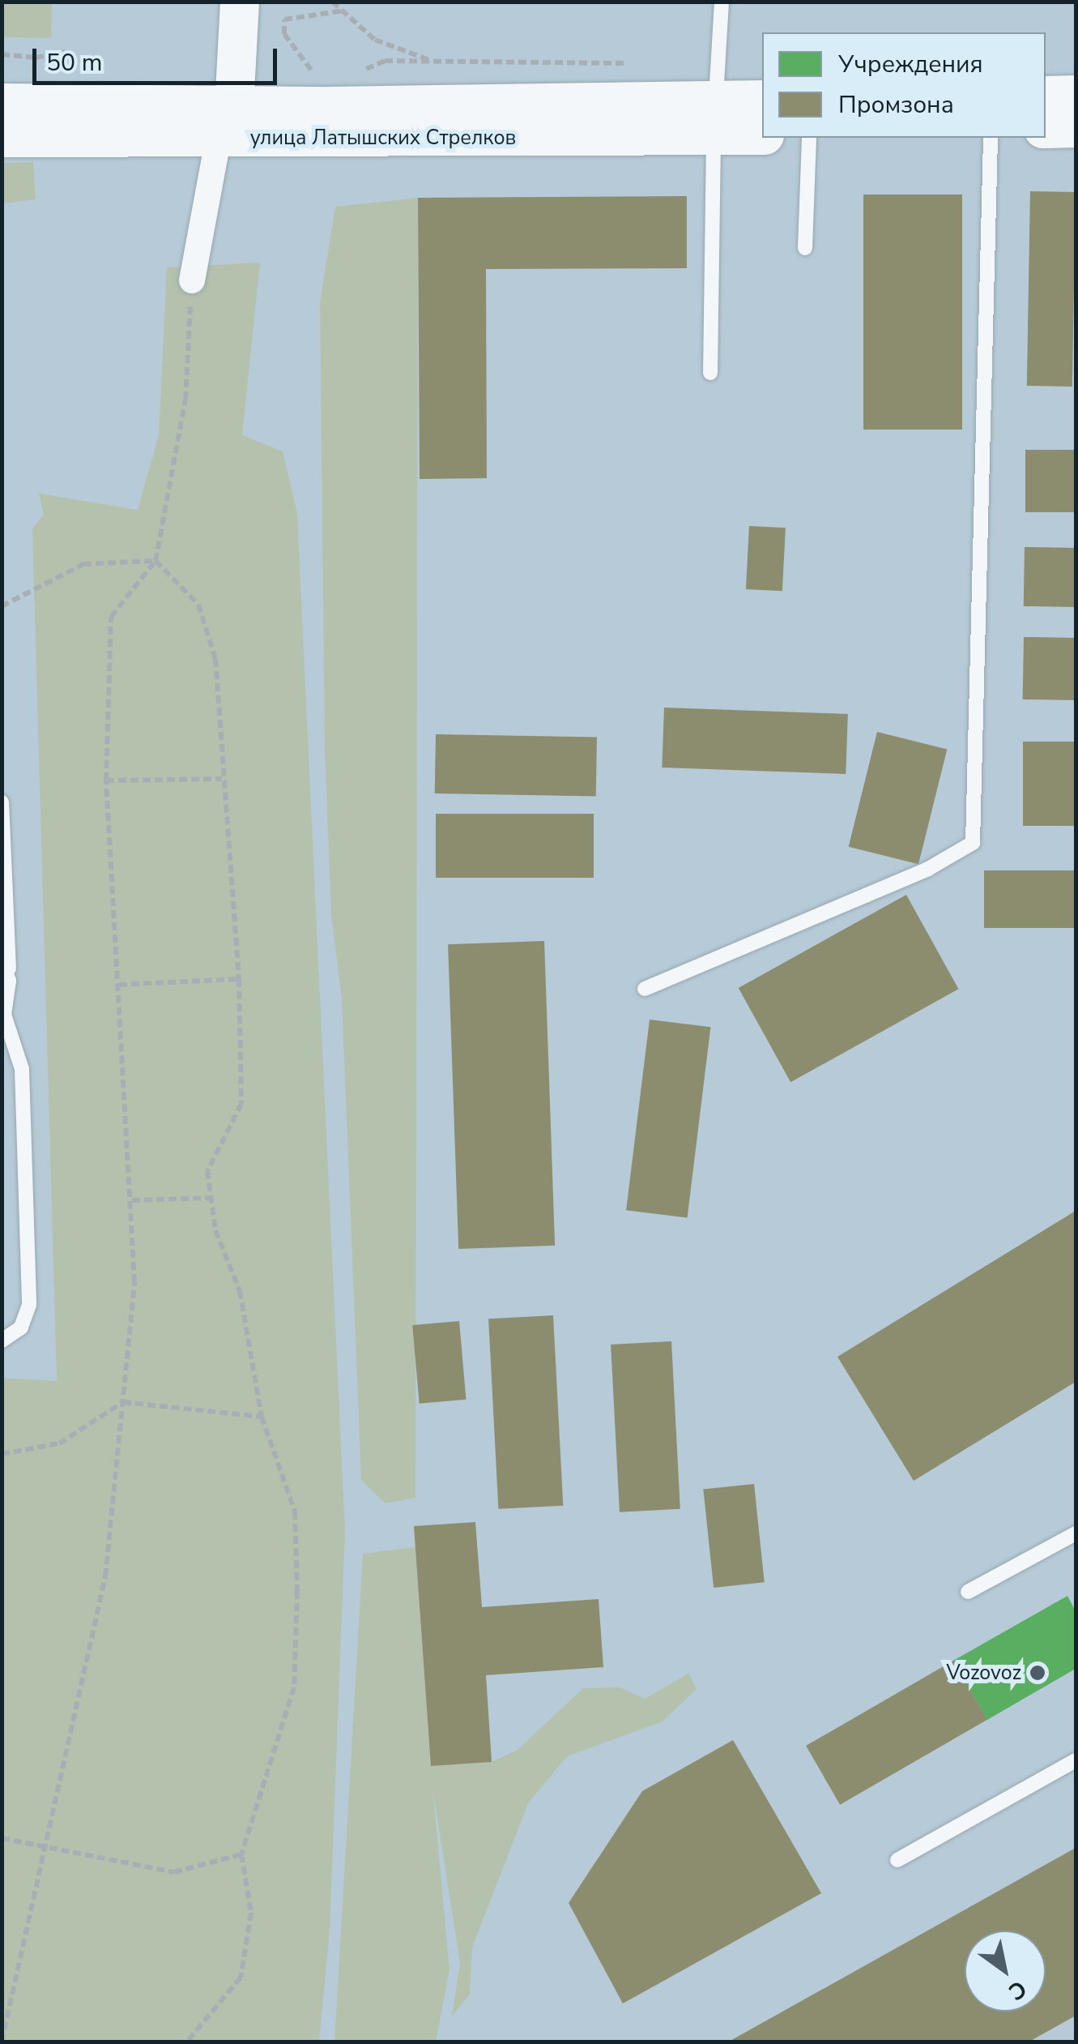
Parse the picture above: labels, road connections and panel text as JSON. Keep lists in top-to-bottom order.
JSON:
{
  "streets": {
    "street": ["улица Латышских Стрелков"]
  },
  "places": ["Vozovoz"],
  "legend": ["Учреждения", "Промзона"],
  "scale_bar": "50 m",
  "north": "bottom right"
}
